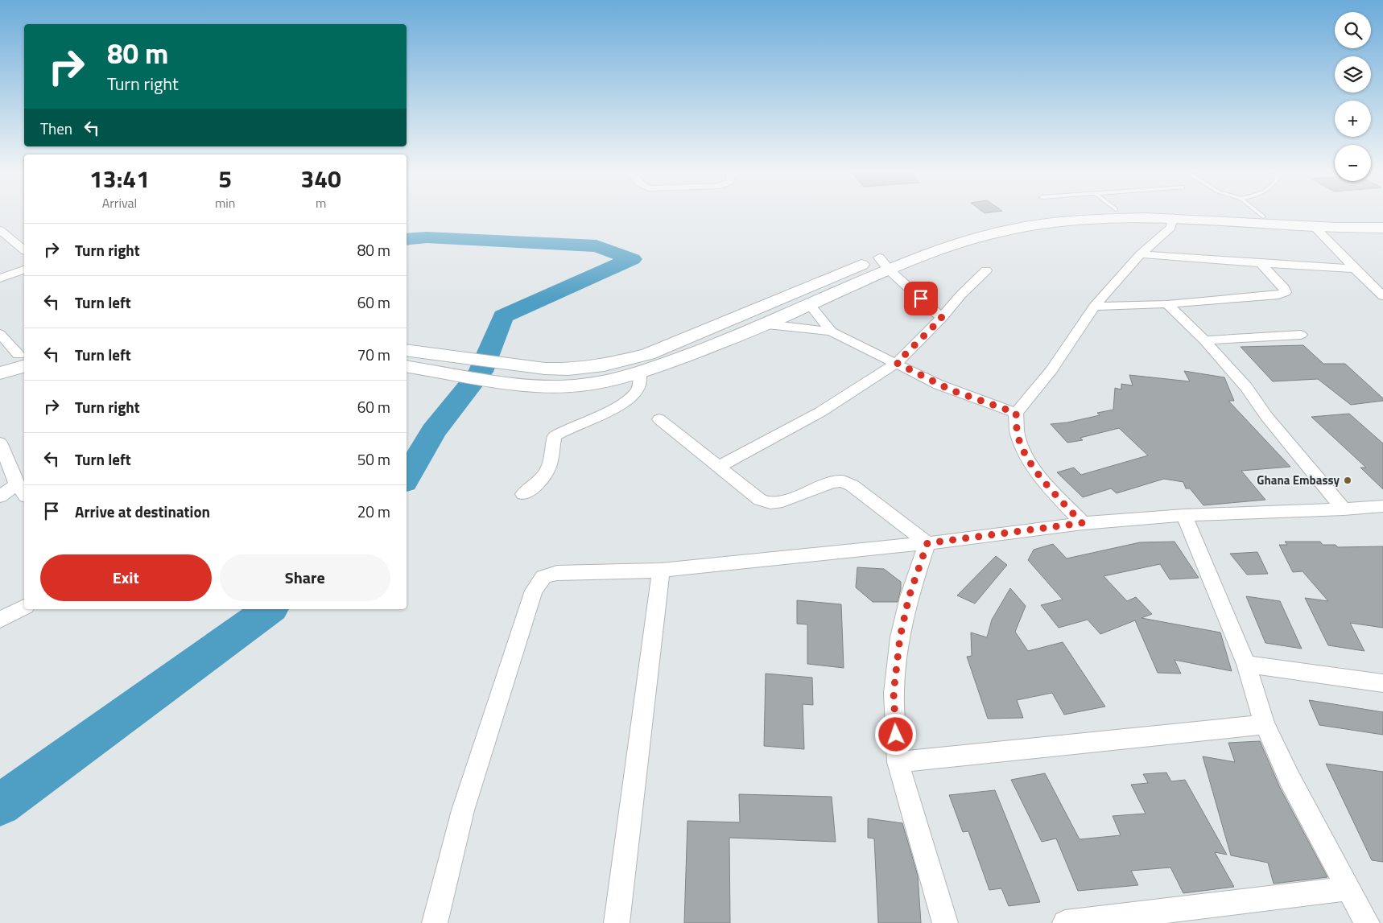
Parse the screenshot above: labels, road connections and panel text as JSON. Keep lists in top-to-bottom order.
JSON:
{
  "places": ["Ghana Embassy"],
  "page": {
    "map_buttons": ["+", "−"],
    "turn": ["80 m", "Turn right"],
    "then": "Then",
    "eta": [
      "13:41",
      "Arrival",
      "5",
      "min",
      "340",
      "m"
    ],
    "list": [
      {
        "name": "Turn right",
        "value": "80 m"
      },
      {
        "name": "Turn left",
        "value": "60 m"
      },
      {
        "name": "Turn left",
        "value": "70 m"
      },
      {
        "name": "Turn right",
        "value": "60 m"
      },
      {
        "name": "Turn left",
        "value": "50 m"
      },
      {
        "name": "Arrive at destination",
        "value": "20 m"
      }
    ],
    "buttons": ["Exit", "Share"]
  }
}
